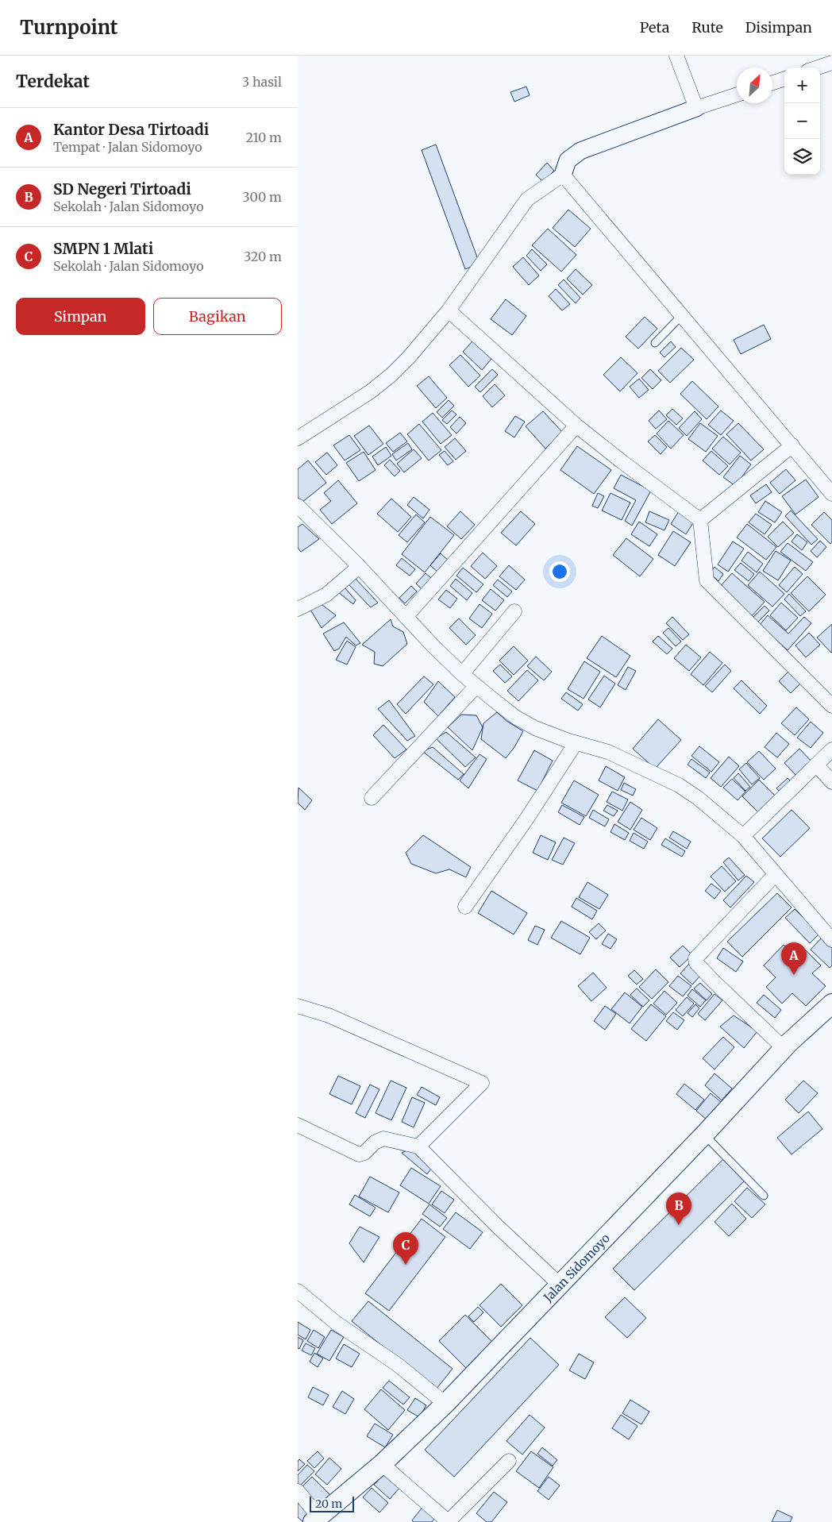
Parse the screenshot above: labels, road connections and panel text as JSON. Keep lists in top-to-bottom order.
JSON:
{
  "streets": {
    "main road": ["Jalan Sidomoyo"]
  },
  "scale_bar": "20 m",
  "north": "top right",
  "page": {
    "header": "Turnpoint",
    "nav": ["Peta", "Rute", "Disimpan"],
    "heading": ["Terdekat", "3 hasil"],
    "map_buttons": ["+", "−"],
    "list": [
      {
        "mark": "A",
        "name": "Kantor Desa Tirtoadi",
        "note": "Tempat · Jalan Sidomoyo",
        "value": "210 m"
      },
      {
        "mark": "B",
        "name": "SD Negeri Tirtoadi",
        "note": "Sekolah · Jalan Sidomoyo",
        "value": "300 m"
      },
      {
        "mark": "C",
        "name": "SMPN 1 Mlati",
        "note": "Sekolah · Jalan Sidomoyo",
        "value": "320 m"
      }
    ],
    "buttons": ["Simpan", "Bagikan"],
    "pins": ["A", "B", "C"],
    "scale": "20 m"
  }
}
